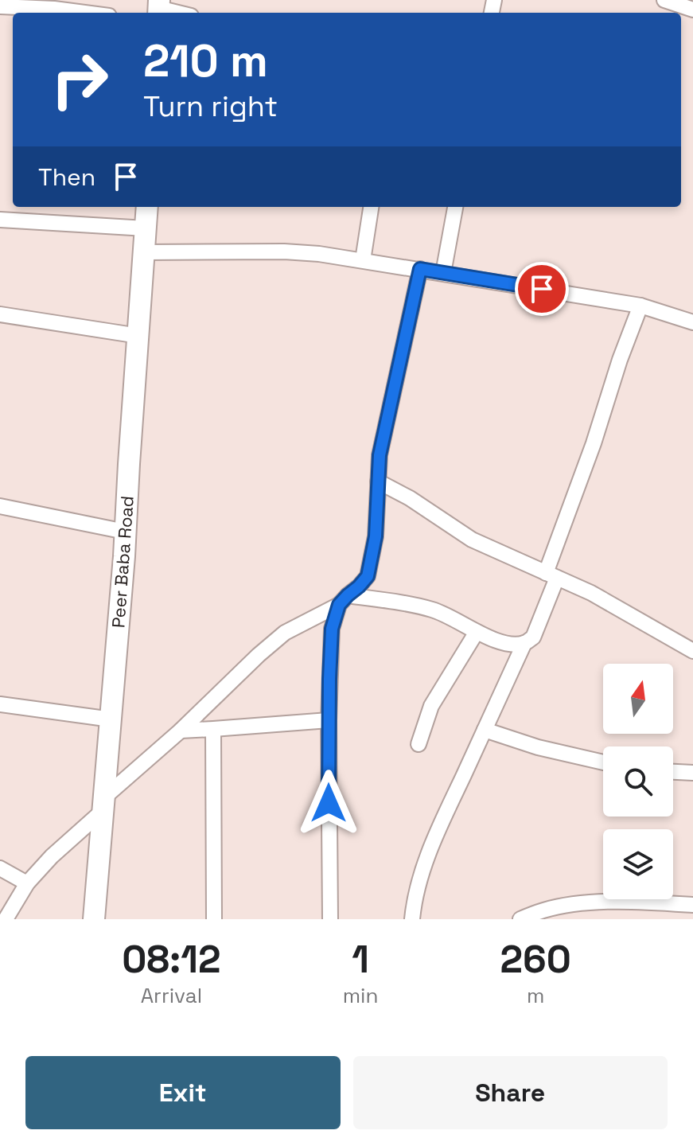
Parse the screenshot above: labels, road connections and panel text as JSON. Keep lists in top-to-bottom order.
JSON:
{
  "streets": {
    "main road": ["Peer Baba Road"]
  },
  "north": "top",
  "page": {
    "turn": ["210 m", "Turn right"],
    "then": "Then",
    "eta": [
      "08:12",
      "Arrival",
      "1",
      "min",
      "260",
      "m"
    ],
    "buttons": ["Exit", "Share"]
  }
}
